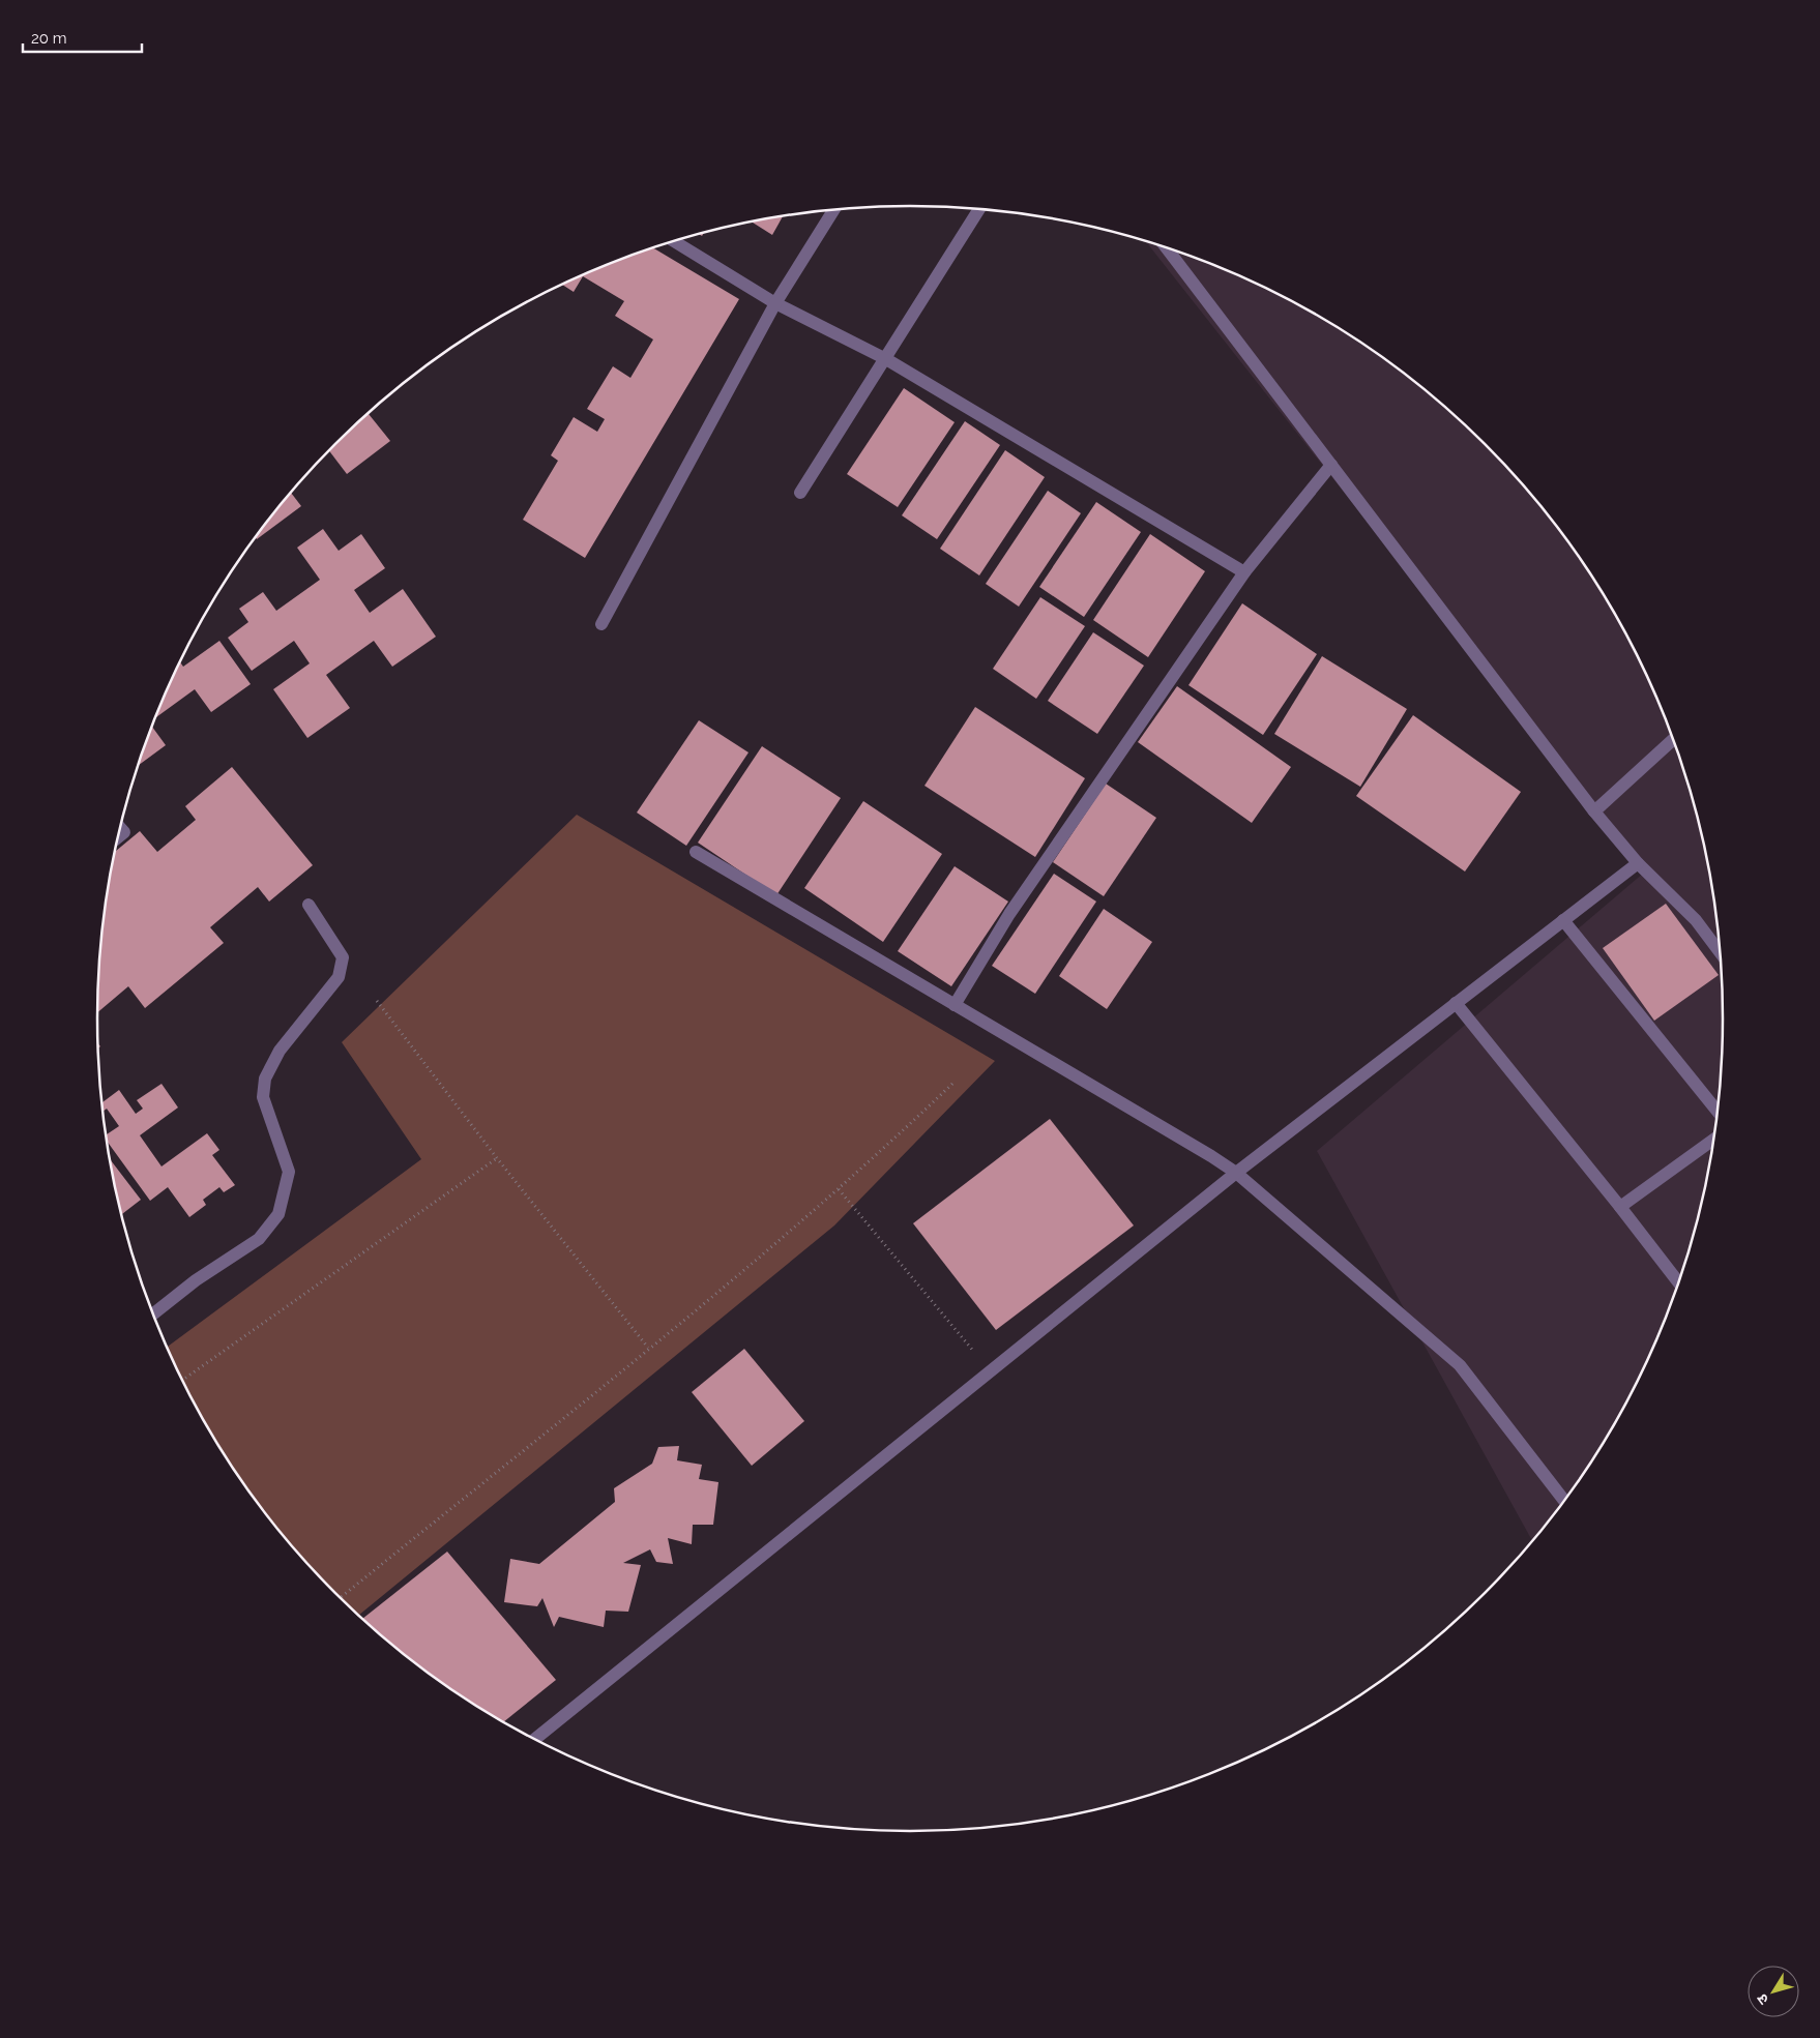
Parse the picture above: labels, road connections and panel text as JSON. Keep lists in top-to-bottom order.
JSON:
{
  "scale_bar": "20 m",
  "north": "bottom left"
}
